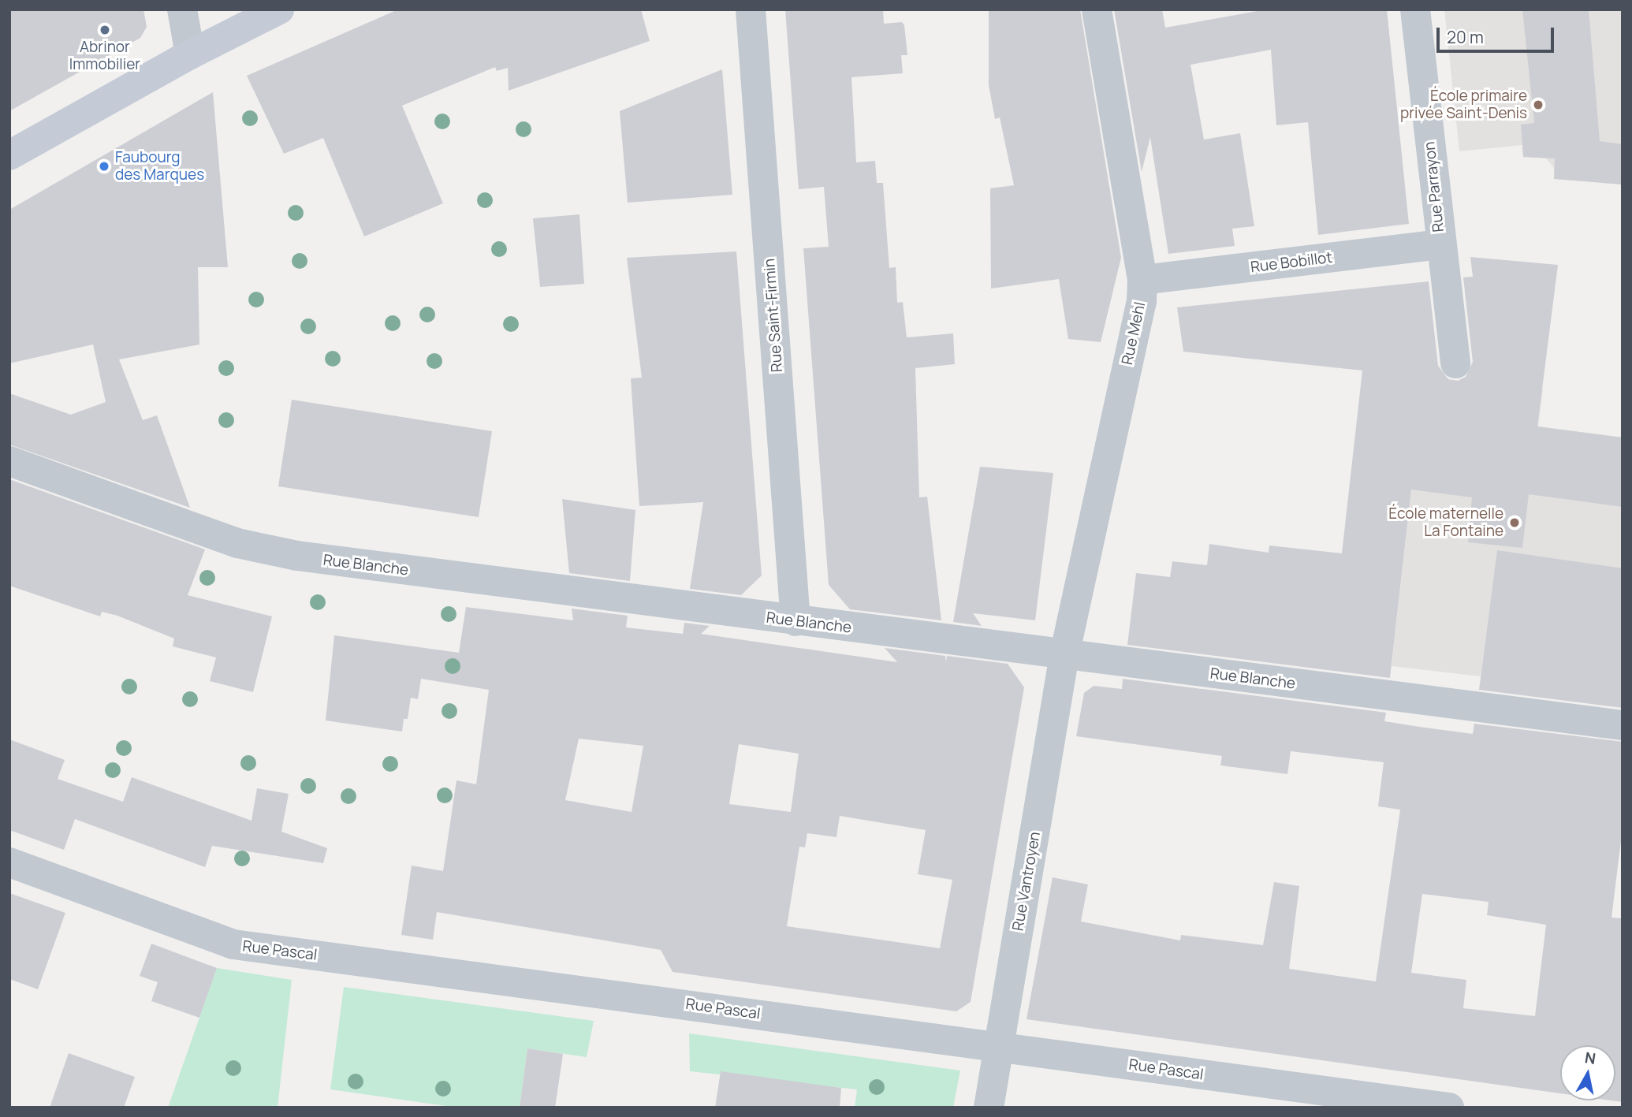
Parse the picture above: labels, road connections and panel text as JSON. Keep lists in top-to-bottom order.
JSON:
{
  "streets": {
    "street": [
      "Rue Parrayon",
      "Rue Bobillot",
      "Rue Saint-Firmin",
      "Rue Mehl",
      "Rue Blanche",
      "Rue Vantroyen",
      "Rue Pascal"
    ]
  },
  "crossings": [
    ["Rue Parrayon", "Rue Bobillot"],
    ["Rue Bobillot", "Rue Mehl"],
    ["Rue Saint-Firmin", "Rue Blanche"],
    ["Rue Mehl", "Rue Blanche"],
    ["Rue Mehl", "Rue Vantroyen"],
    ["Rue Blanche", "Rue Vantroyen"],
    ["Rue Vantroyen", "Rue Pascal"]
  ],
  "places": [
    "Abrinor Immobilier",
    "École primaire privée Saint-Denis",
    "Faubourg des Marques",
    "École maternelle La Fontaine"
  ],
  "scale_bar": "20 m",
  "north": "top"
}
